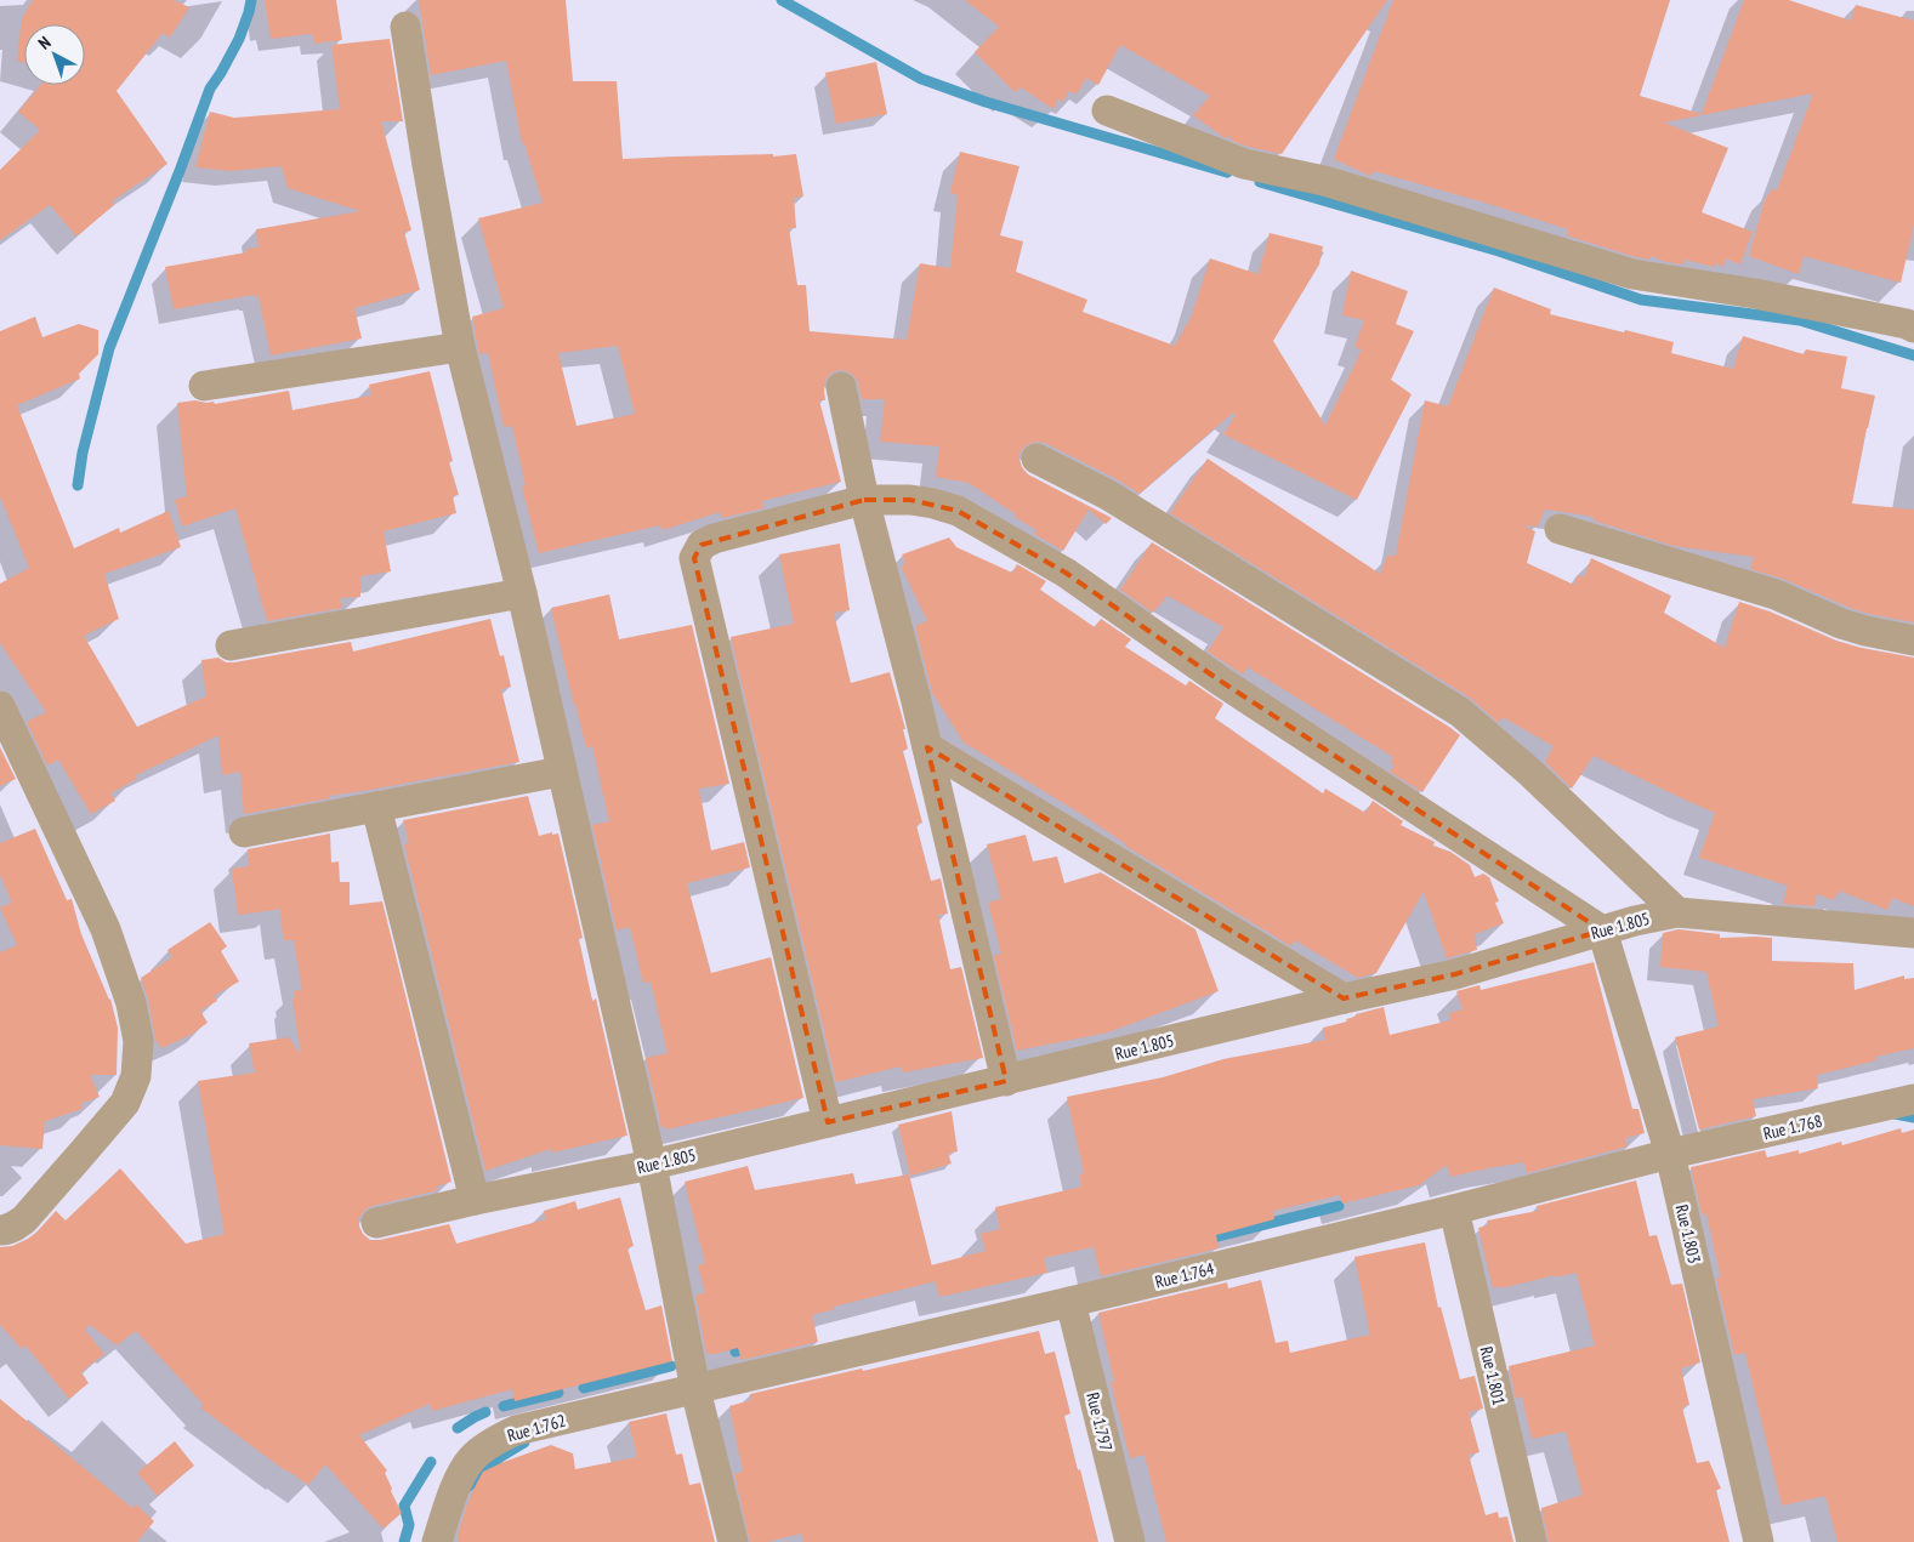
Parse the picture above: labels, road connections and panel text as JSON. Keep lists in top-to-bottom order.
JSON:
{
  "streets": {
    "street": [
      "Rue 1.805",
      "Rue 1.768",
      "Rue 1.803",
      "Rue 1.764",
      "Rue 1.801",
      "Rue 1.797",
      "Rue 1.762"
    ]
  },
  "crossings": [
    ["Rue 1.805", "Rue 1.803"],
    ["Rue 1.768", "Rue 1.803"],
    ["Rue 1.768", "Rue 1.764"],
    ["Rue 1.803", "Rue 1.764"],
    ["Rue 1.764", "Rue 1.801"],
    ["Rue 1.764", "Rue 1.797"],
    ["Rue 1.764", "Rue 1.762"]
  ],
  "north": "top left"
}
